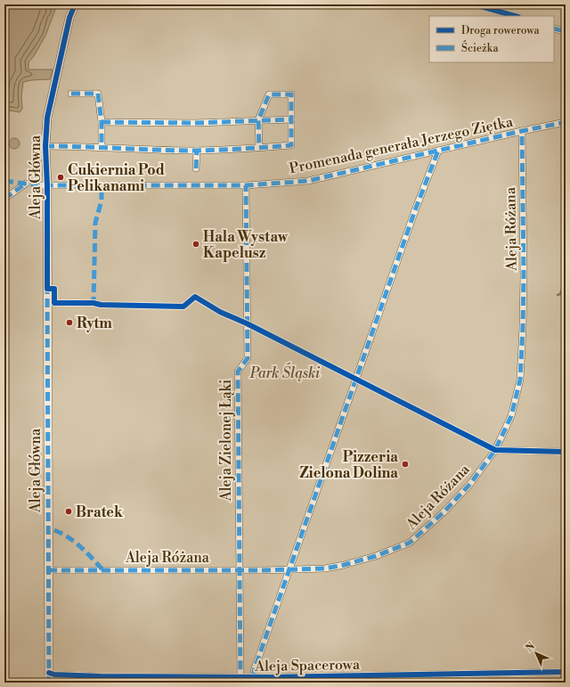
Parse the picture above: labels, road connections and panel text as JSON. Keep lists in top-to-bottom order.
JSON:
{
  "streets": {
    "street": [
      "Promenada generała Jerzego Ziętka",
      "Aleja Główna",
      "Aleja Różana",
      "Aleja Zielonej Łąki",
      "Aleja Spacerowa"
    ]
  },
  "crossings": [
    ["Promenada generała Jerzego Ziętka", "Aleja Główna"],
    ["Promenada generała Jerzego Ziętka", "Aleja Różana"],
    ["Promenada generała Jerzego Ziętka", "Aleja Zielonej Łąki"],
    ["Aleja Główna", "Aleja Różana"],
    ["Aleja Główna", "Aleja Spacerowa"],
    ["Aleja Różana", "Aleja Zielonej Łąki"],
    ["Aleja Zielonej Łąki", "Aleja Spacerowa"]
  ],
  "parks": ["Park Śląski"],
  "places": [
    "Cukiernia Pod Pelikanami",
    "Hala Wystaw Kapelusz",
    "Rytm",
    "Pizzeria Zielona Dolina",
    "Bratek"
  ],
  "legend": ["Droga rowerowa", "Ścieżka"],
  "north": "top left"
}
